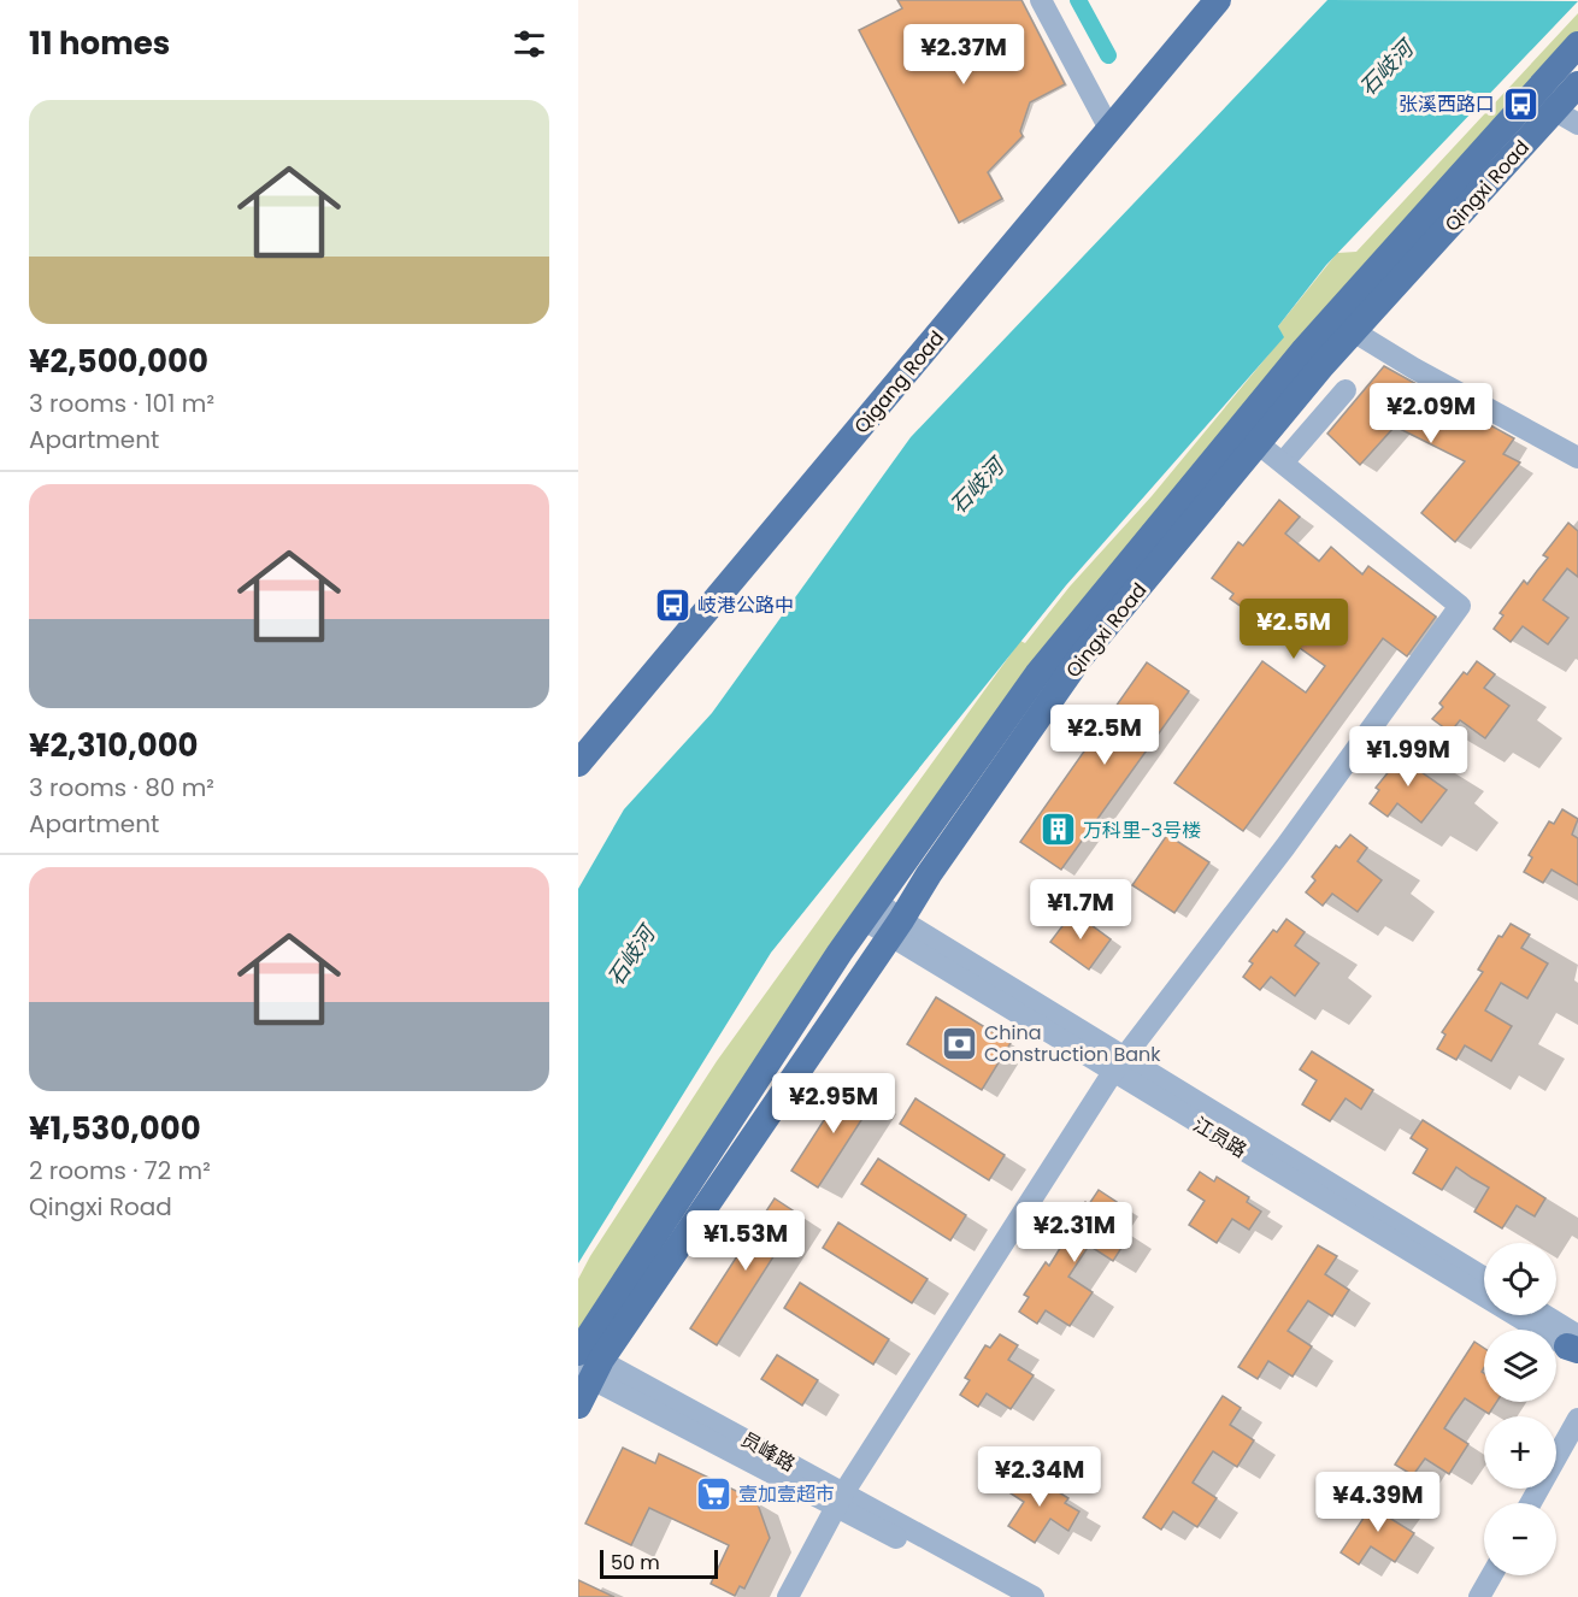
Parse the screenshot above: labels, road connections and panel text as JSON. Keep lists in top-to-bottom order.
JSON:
{
  "streets": {
    "main road": ["Qingxi Road", "Qigang Road"],
    "street": ["江员路", "员峰路"]
  },
  "crossings": [
    ["Qingxi Road", "江员路"],
    ["Qingxi Road", "员峰路"]
  ],
  "water": ["石岐河"],
  "places": {
    "bus stop": ["张溪西路口", "岐港公路中"],
    "building": ["万科里-3号楼"],
    "bank": ["China Construction Bank"],
    "supermarket": ["壹加壹超市"]
  },
  "scale_bar": "50 m",
  "page": {
    "heading": "11 homes",
    "price": [
      "¥2.37M",
      "¥2.09M",
      "¥2.5M",
      "¥2.5M",
      "¥1.99M",
      "¥1.7M",
      "¥2.95M",
      "¥2.31M",
      "¥1.53M",
      "¥2.34M",
      "¥4.39M"
    ],
    "list": [
      {
        "name": "¥2,500,000",
        "note": "3 rooms · 101 m² · Apartment"
      },
      {
        "name": "¥2,310,000",
        "note": "3 rooms · 80 m² · Apartment"
      },
      {
        "name": "¥1,530,000",
        "note": "2 rooms · 72 m² · Qingxi Road"
      }
    ],
    "map_buttons": ["+", "−"],
    "scale": "50 m"
  }
}
